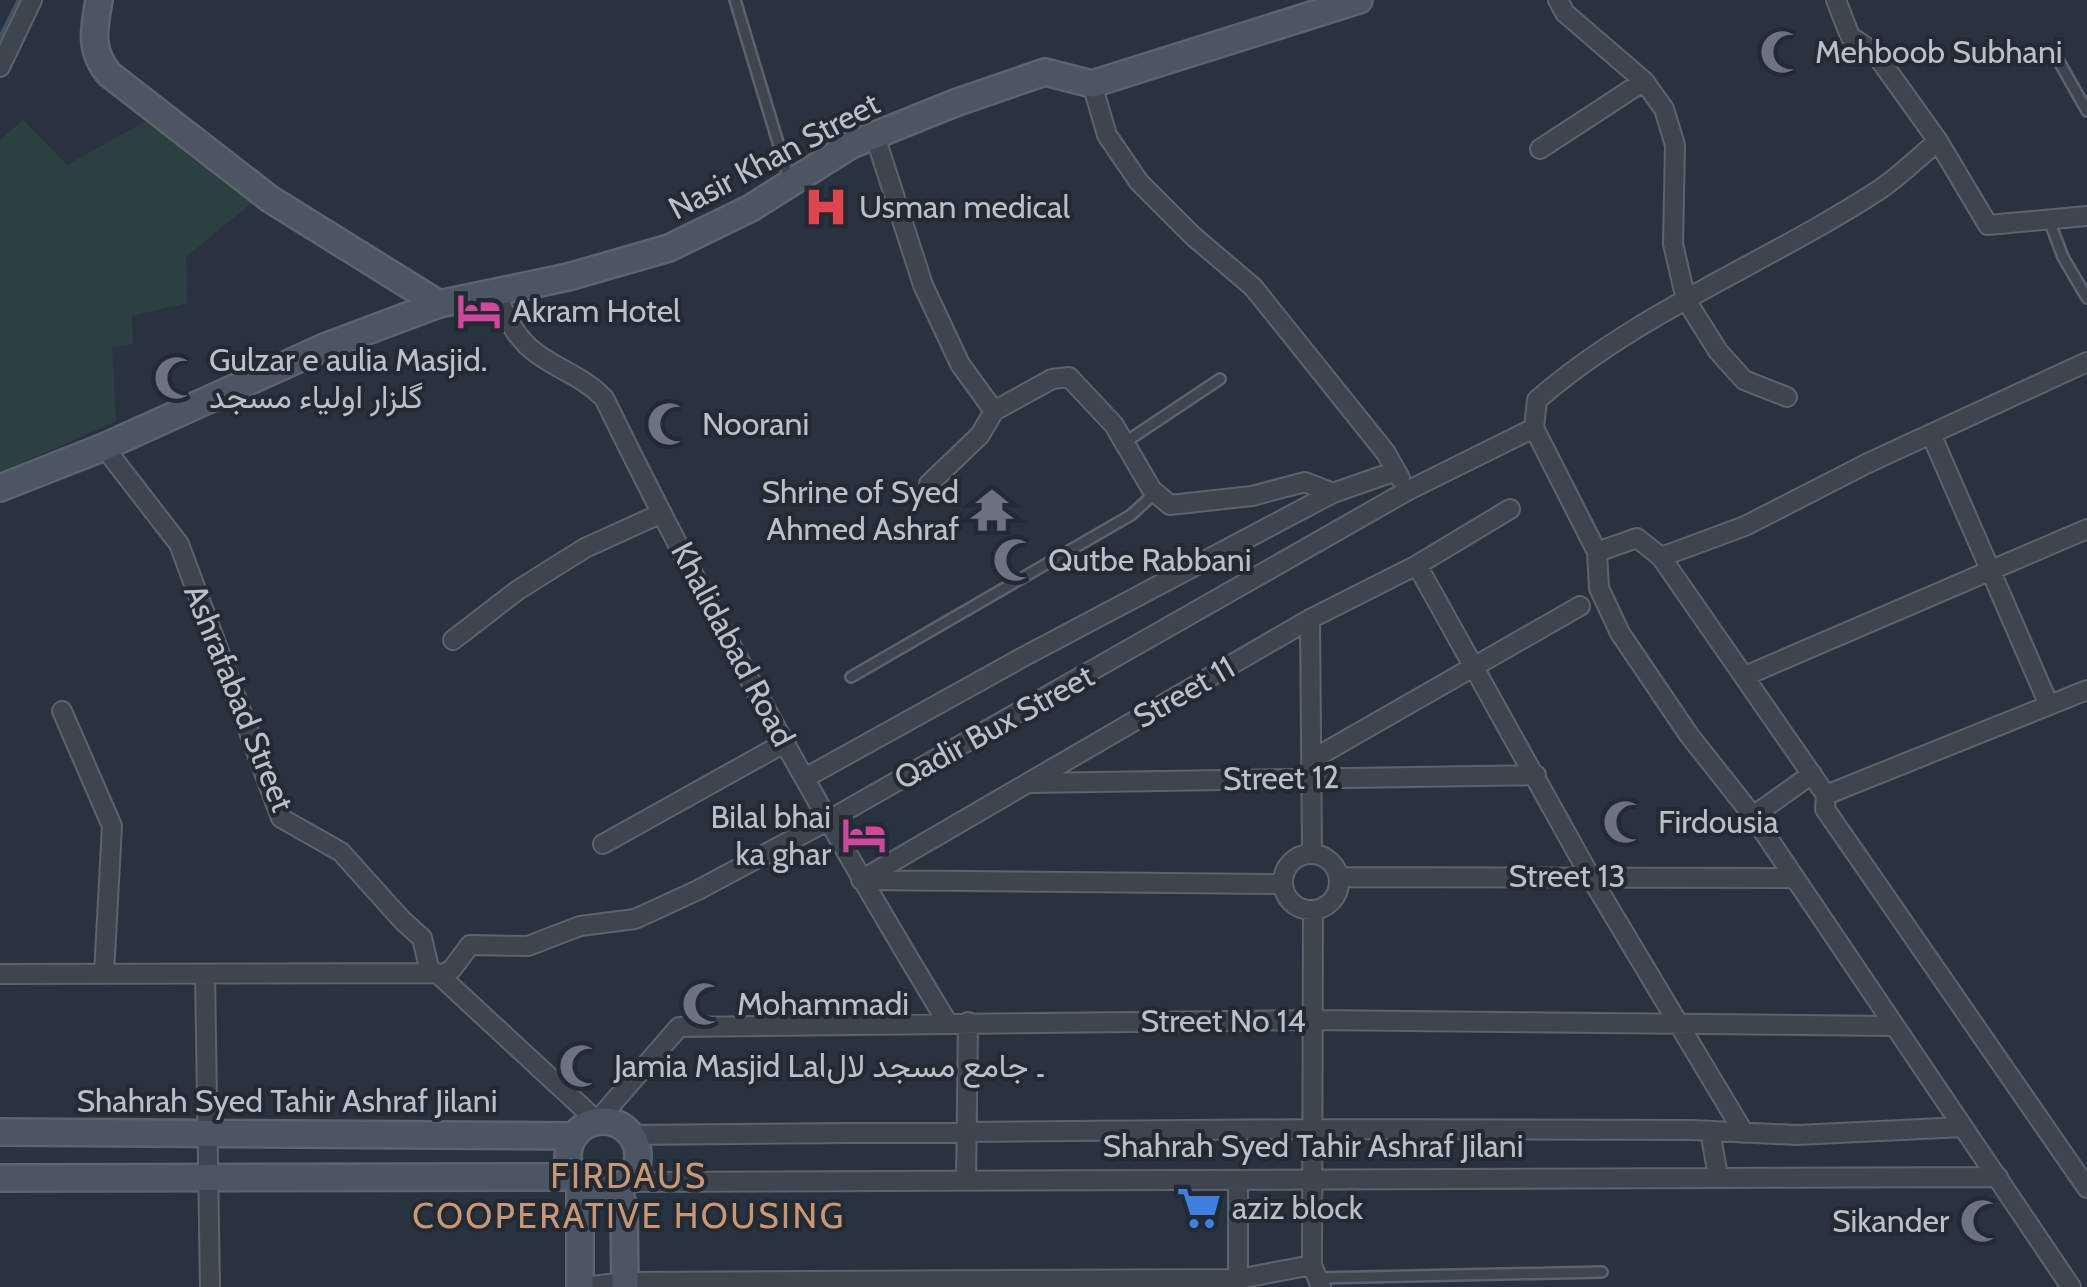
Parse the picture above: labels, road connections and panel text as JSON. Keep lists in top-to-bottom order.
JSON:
{
  "streets": {
    "street": [
      "Nasir Khan Street",
      "Khalidabad Road",
      "Street 11",
      "Ashrafabad Street",
      "Qadir Bux Street",
      "Street 12",
      "Street 13",
      "Street No 14",
      "Shahrah Syed Tahir Ashraf Jilani"
    ]
  },
  "crossings": [
    ["Nasir Khan Street", "Khalidabad Road"],
    ["Nasir Khan Street", "Ashrafabad Street"],
    ["Khalidabad Road", "Street 11"],
    ["Khalidabad Road", "Qadir Bux Street"],
    ["Khalidabad Road", "Street No 14"],
    ["Street 11", "Street 12"],
    ["Ashrafabad Street", "Qadir Bux Street"],
    ["Street No 14", "Shahrah Syed Tahir Ashraf Jilani"]
  ],
  "districts": ["FIRDAUS COOPERATIVE HOUSING"],
  "places": {
    "mosque": [
      "Mehboob Subhani",
      "Gulzar e aulia Masjid. گلزار اولیاء مسجد",
      "Noorani",
      "Qutbe Rabbani",
      "Firdousia",
      "Mohammadi",
      "Jamia Masjid Lal۔ جامع مسجد لال",
      "Sikander"
    ],
    "hospital": ["Usman medical"],
    "hotel": ["Akram Hotel", "Bilal bhai ka ghar"],
    "temple": ["Shrine of Syed Ahmed Ashraf"],
    "supermarket": ["aziz block"]
  }
}
